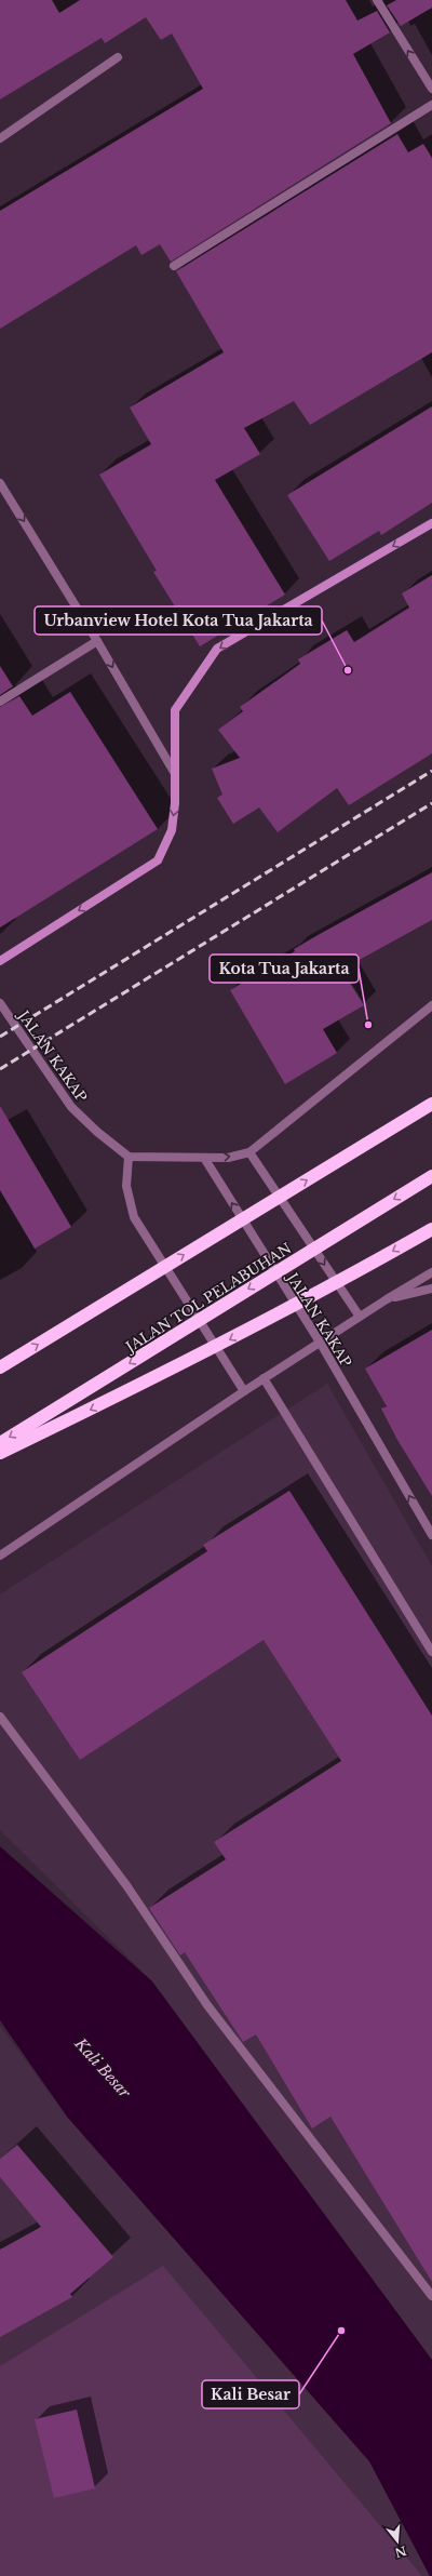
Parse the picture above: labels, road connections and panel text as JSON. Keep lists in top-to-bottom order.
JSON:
{
  "streets": {
    "highway": ["JALAN TOL PELABUHAN"],
    "street": ["JALAN KAKAP"]
  },
  "water": ["Kali Besar"],
  "places": ["Urbanview Hotel Kota Tua Jakarta", "Kota Tua Jakarta", "Kali Besar"],
  "north": "bottom"
}
